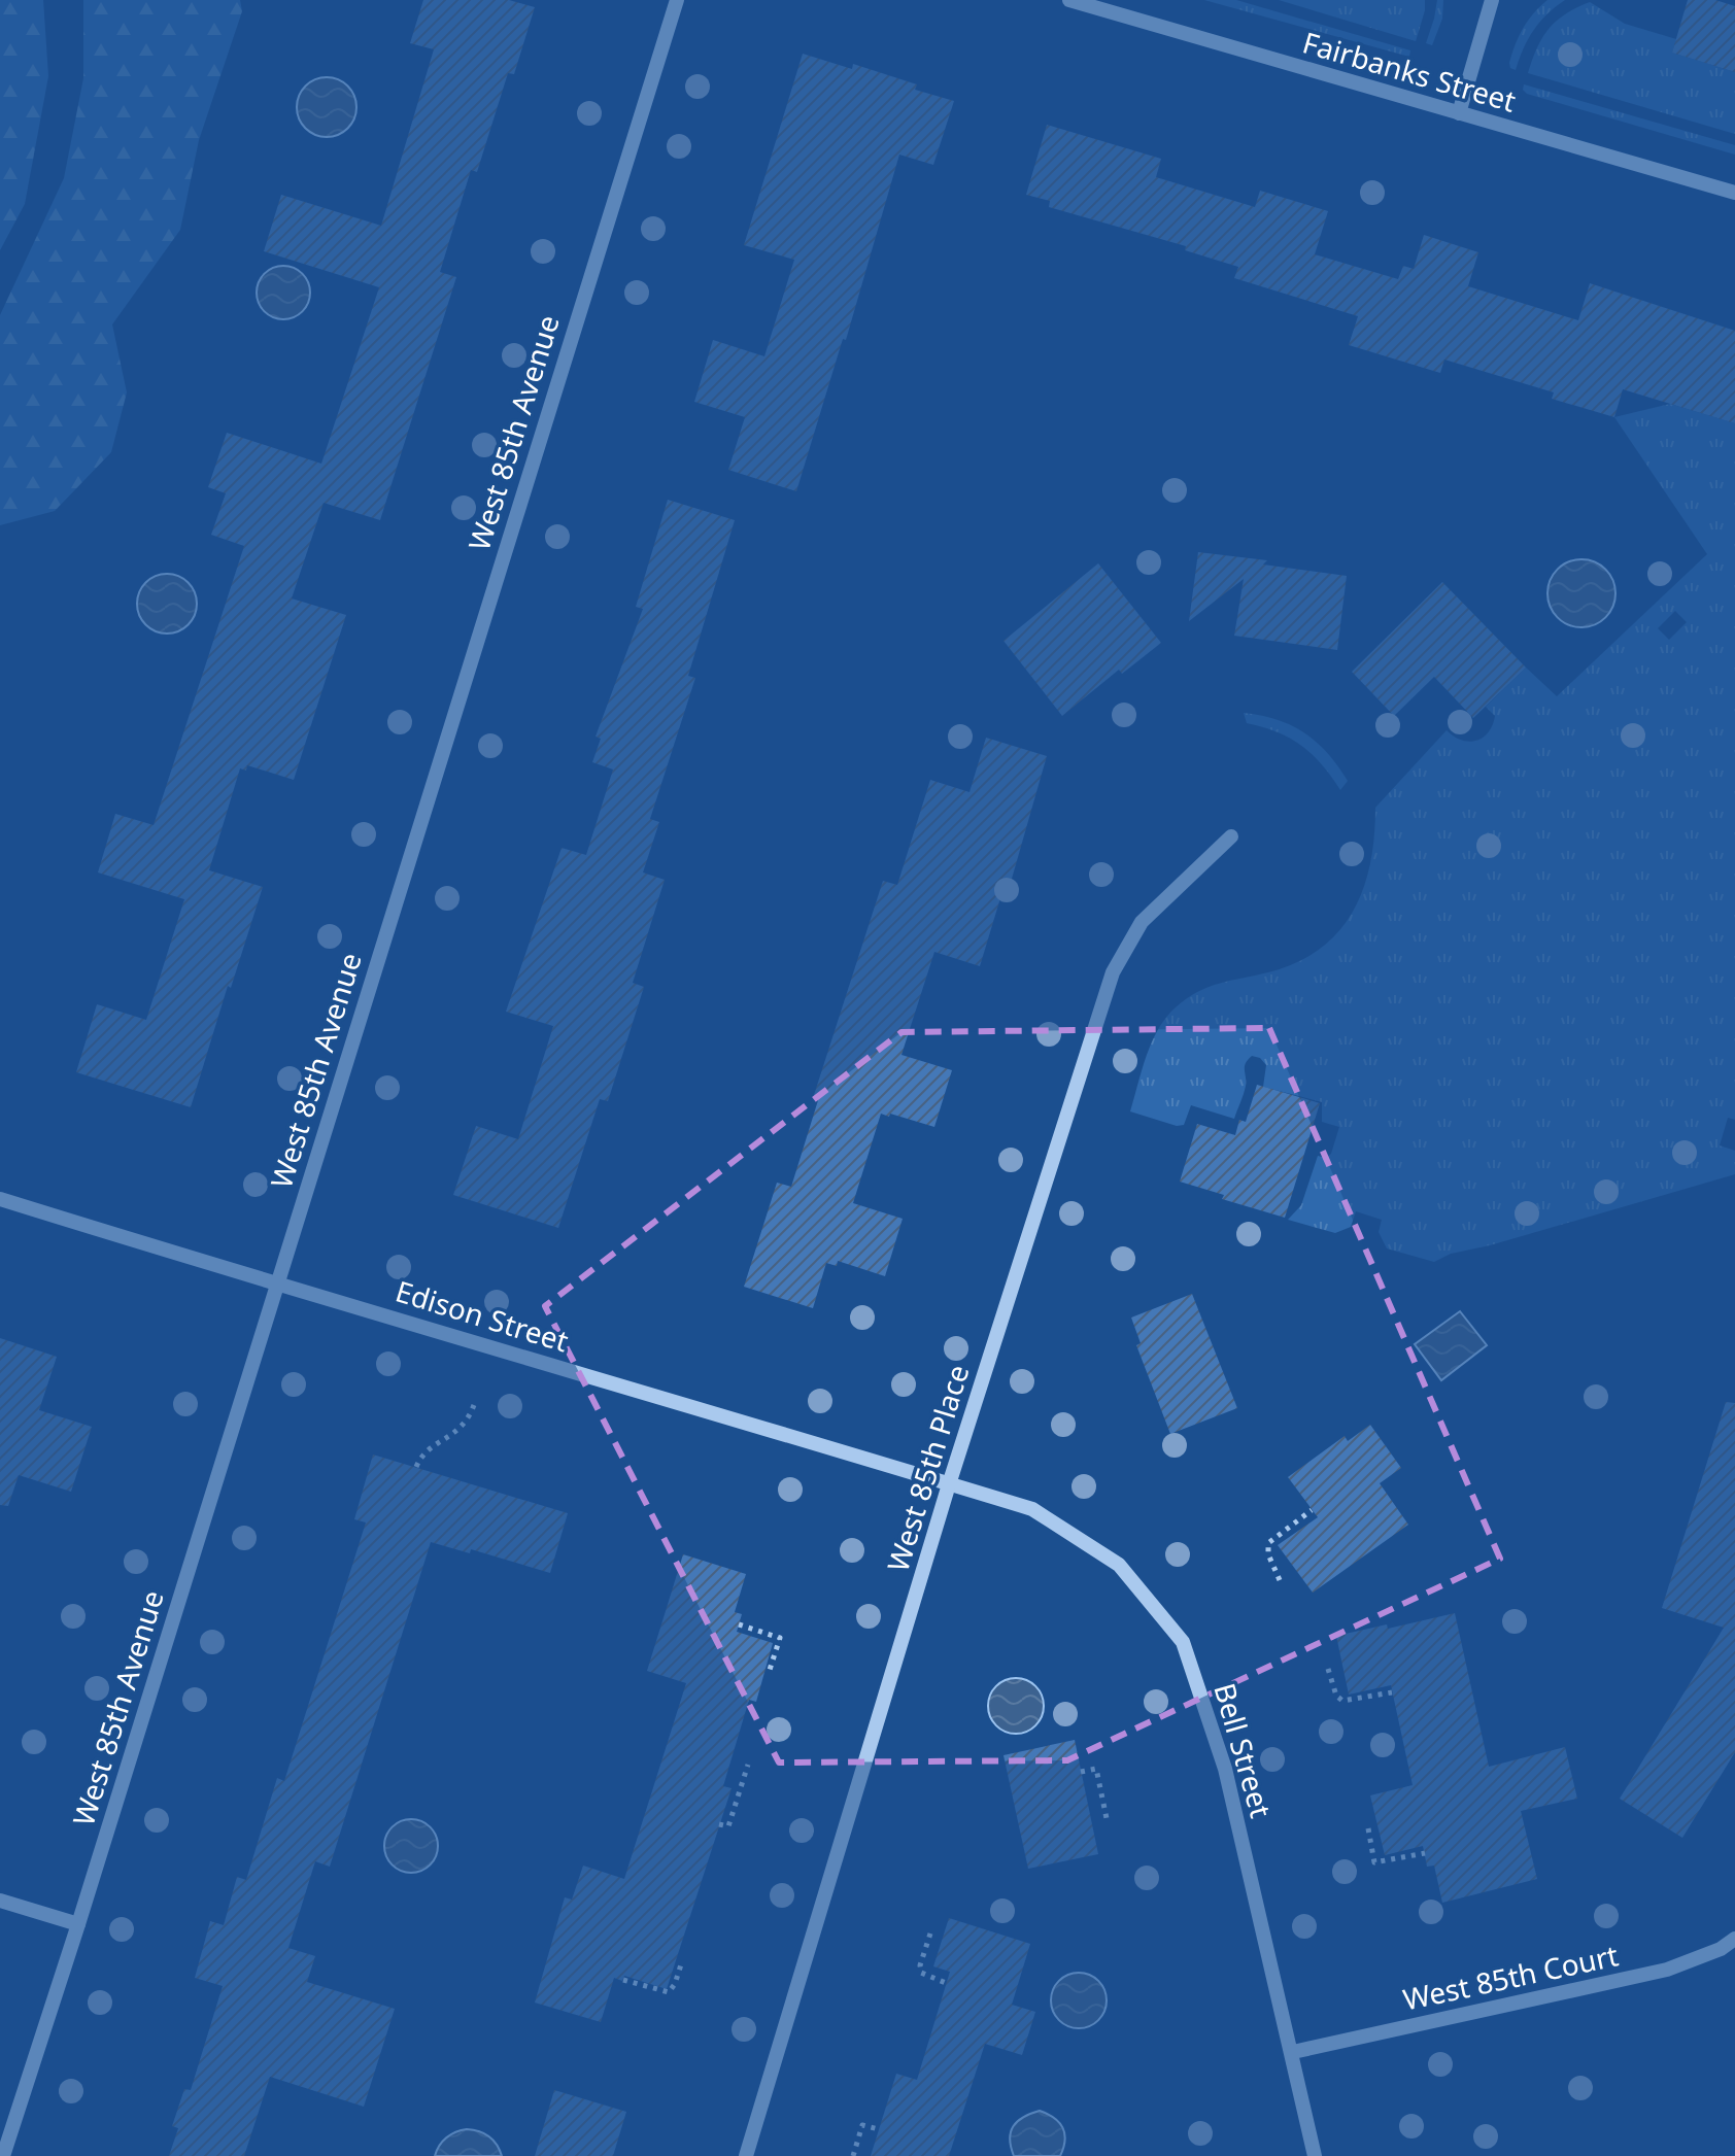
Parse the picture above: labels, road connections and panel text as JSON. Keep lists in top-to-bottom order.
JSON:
{
  "streets": {
    "street": [
      "Fairbanks Street",
      "West 85th Avenue",
      "Edison Street",
      "West 85th Place",
      "Bell Street",
      "West 85th Court"
    ]
  },
  "crossings": [
    ["West 85th Avenue", "Edison Street"],
    ["Edison Street", "West 85th Place"],
    ["Edison Street", "Bell Street"],
    ["West 85th Place", "Bell Street"],
    ["Bell Street", "West 85th Court"]
  ]
}
